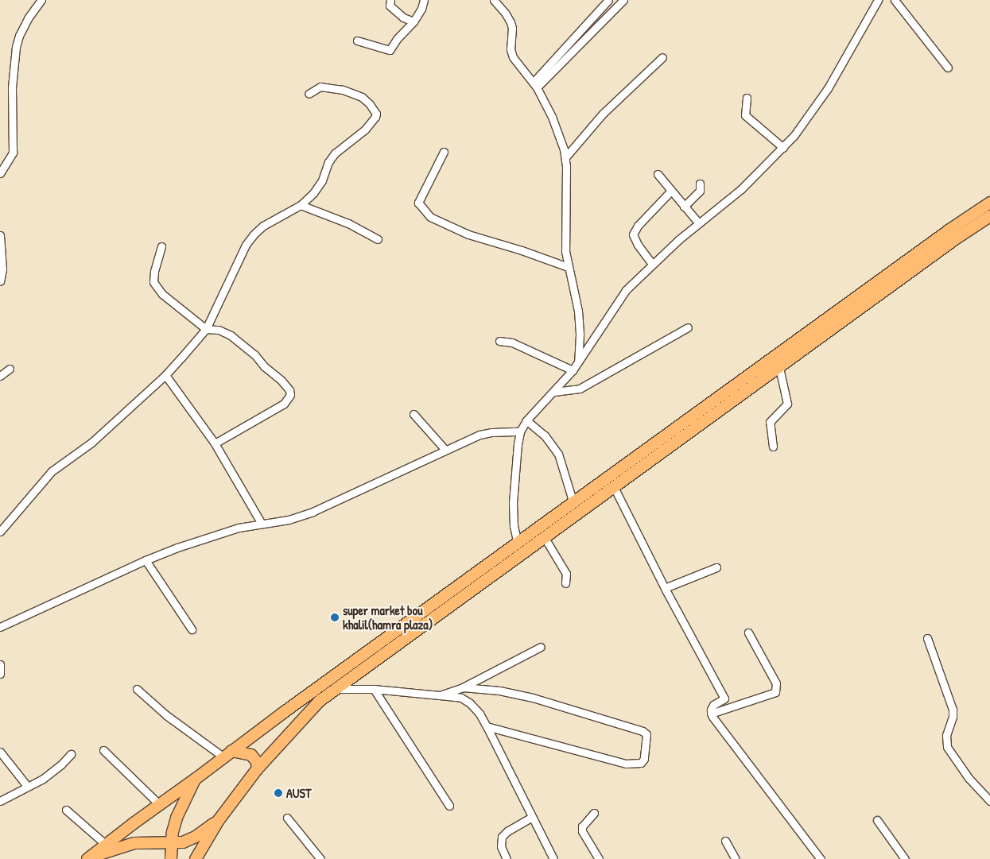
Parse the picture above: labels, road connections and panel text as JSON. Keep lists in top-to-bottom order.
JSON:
{
  "places": ["super market bou khalil(hamra plaza)", "AUST"]
}
